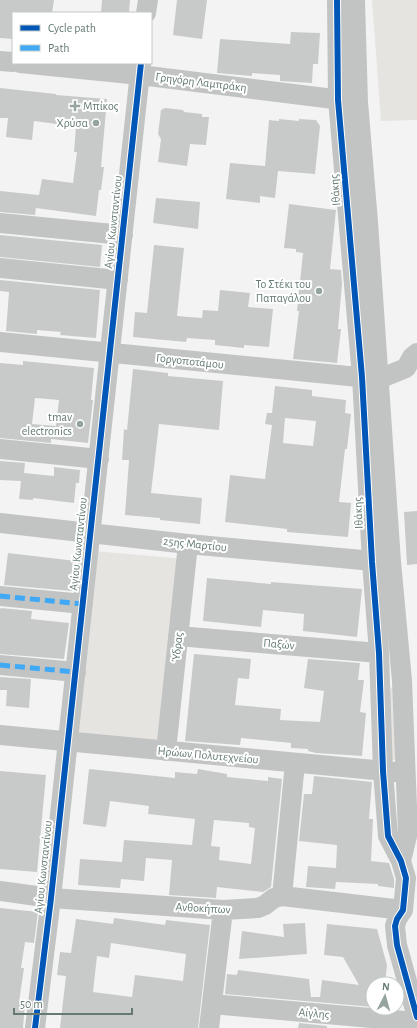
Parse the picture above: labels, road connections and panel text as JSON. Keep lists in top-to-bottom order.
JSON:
{
  "streets": {
    "street": [
      "Γρηγόρη Λαμπράκη",
      "Ιθάκης",
      "Αγίου Κωνσταντίνου",
      "Γοργοποτάμου",
      "25ης Μαρτίου",
      "Παξών",
      "Ύδρας",
      "Ηρώων Πολυτεχνείου",
      "Ανθοκήπων",
      "Αίγλης"
    ]
  },
  "crossings": [
    ["Γρηγόρη Λαμπράκη", "Ιθάκης"],
    ["Γρηγόρη Λαμπράκη", "Αγίου Κωνσταντίνου"],
    ["Ιθάκης", "Γοργοποτάμου"],
    ["Ιθάκης", "25ης Μαρτίου"],
    ["Ιθάκης", "Παξών"],
    ["Ιθάκης", "Ηρώων Πολυτεχνείου"],
    ["Αγίου Κωνσταντίνου", "Γοργοποτάμου"],
    ["Αγίου Κωνσταντίνου", "25ης Μαρτίου"],
    ["Αγίου Κωνσταντίνου", "Ηρώων Πολυτεχνείου"],
    ["Αγίου Κωνσταντίνου", "Ανθοκήπων"],
    ["25ης Μαρτίου", "Ύδρας"],
    ["Παξών", "Ύδρας"],
    ["Ύδρας", "Ηρώων Πολυτεχνείου"]
  ],
  "places": {
    "health": ["Μπίκος"],
    "other": ["Χρύσα", "Το Στέκι του Παπαγάλου", "tmav electronics"]
  },
  "legend": ["Cycle path", "Path"],
  "scale_bar": "50 m",
  "north": "top"
}
